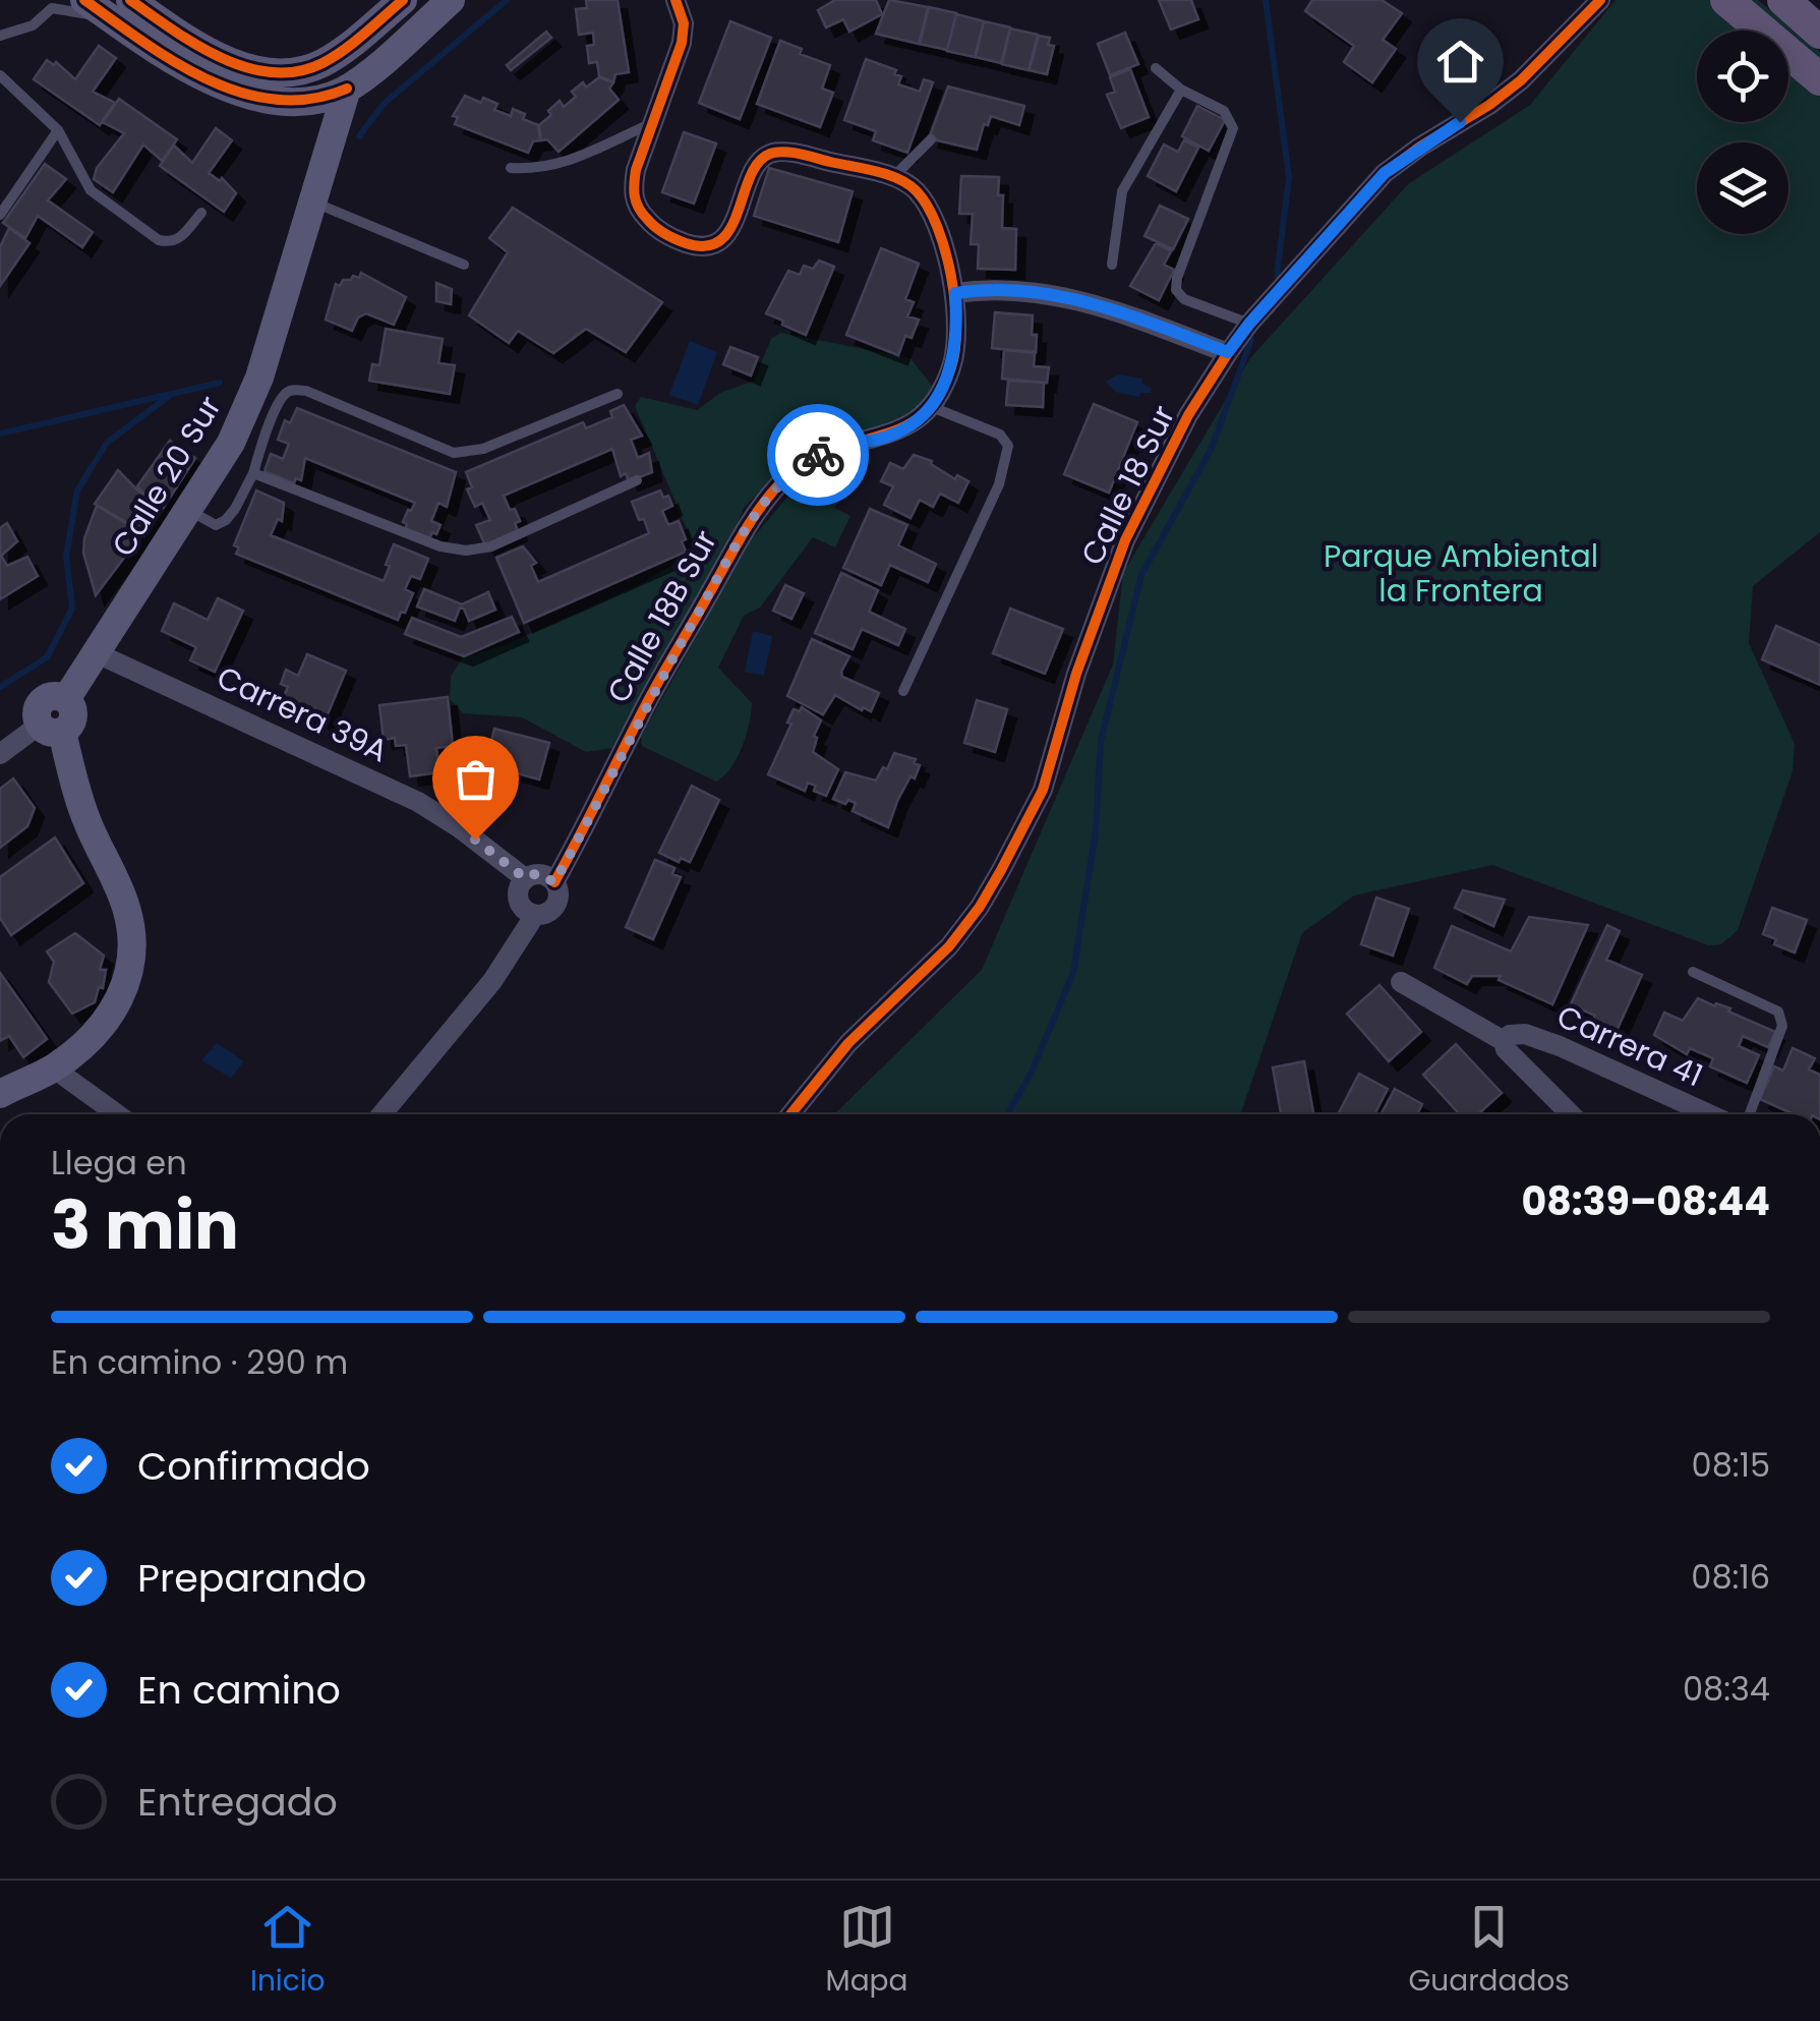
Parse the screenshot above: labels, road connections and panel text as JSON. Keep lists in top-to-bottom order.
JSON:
{
  "streets": {
    "street": [
      "Calle 20 Sur",
      "Calle 18 Sur",
      "Calle 18B Sur",
      "Carrera 39A",
      "Carrera 41"
    ]
  },
  "crossings": [
    ["Calle 20 Sur", "Carrera 39A"],
    ["Calle 18B Sur", "Carrera 39A"]
  ],
  "parks": ["Parque Ambiental la Frontera"],
  "page": {
    "heading": ["3 min", "Llega en", "08:39–08:44"],
    "bar": "En camino · 290 m",
    "list": [
      ["Confirmado", "08:15"],
      ["Preparando", "08:16"],
      ["En camino", "08:34"],
      "Entregado"
    ],
    "tabs": ["Inicio", "Mapa", "Guardados"]
  }
}
